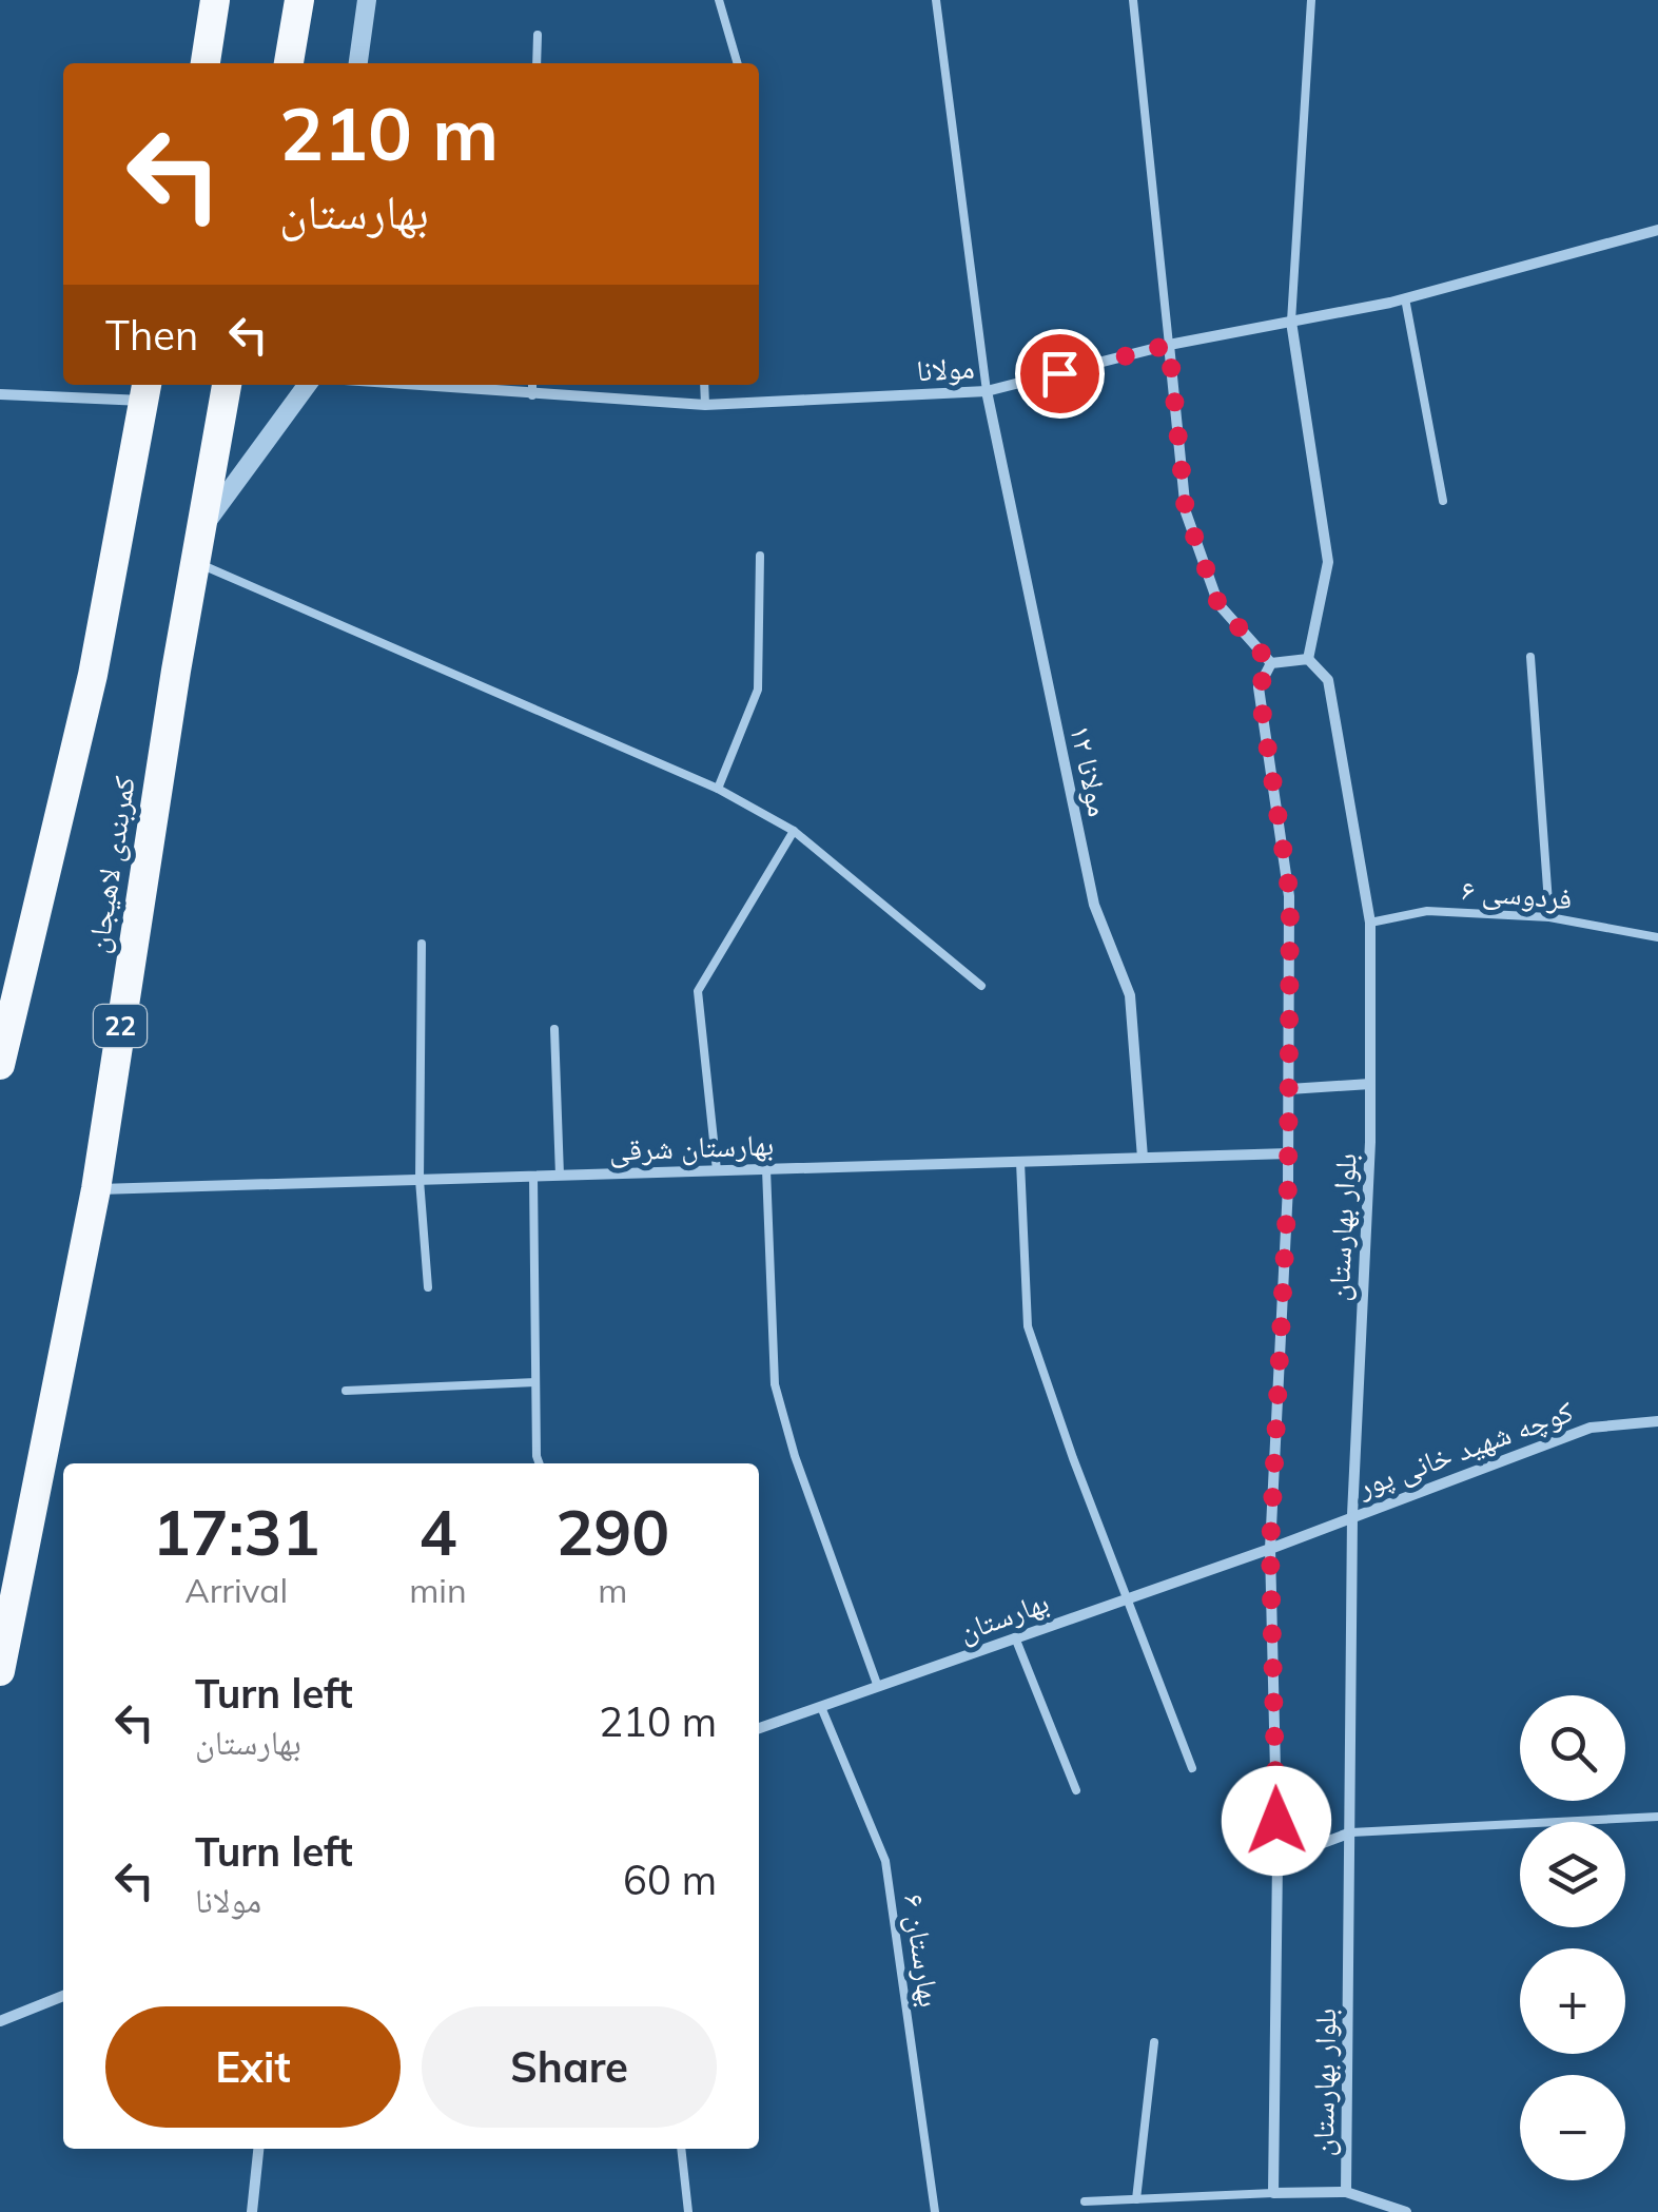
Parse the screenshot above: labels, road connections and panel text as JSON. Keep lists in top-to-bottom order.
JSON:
{
  "streets": {
    "highway": ["کمربندی لاهیجان", "22"],
    "street": [
      "مولانا",
      "مولانا ۱۲",
      "بهارستان شرقی",
      "بلوار بهارستان",
      "کوچه شهید خانی پور",
      "بهارستان"
    ],
    "lane": ["فردوسی ۶", "بهارستان ۶"]
  },
  "crossings": [
    ["مولانا", "مولانا ۱۲"],
    ["مولانا ۱۲", "بهارستان شرقی"],
    ["کمربندی لاهیجان", "بهارستان شرقی"],
    ["فردوسی ۶", "بلوار بهارستان"],
    ["بهارستان شرقی", "بلوار بهارستان"],
    ["بلوار بهارستان", "کوچه شهید خانی پور"],
    ["بلوار بهارستان", "بهارستان"],
    ["کوچه شهید خانی پور", "بهارستان"],
    ["بهارستان", "بهارستان ۶"]
  ],
  "page": {
    "turn": ["210 m", "بهارستان"],
    "then": "Then",
    "eta": [
      "17:31",
      "Arrival",
      "4",
      "min",
      "290",
      "m"
    ],
    "list": [
      {
        "name": "Turn left",
        "note": "بهارستان",
        "value": "210 m"
      },
      {
        "name": "Turn left",
        "note": "مولانا",
        "value": "60 m"
      }
    ],
    "map_buttons": ["+", "−"],
    "buttons": ["Exit", "Share"]
  }
}
